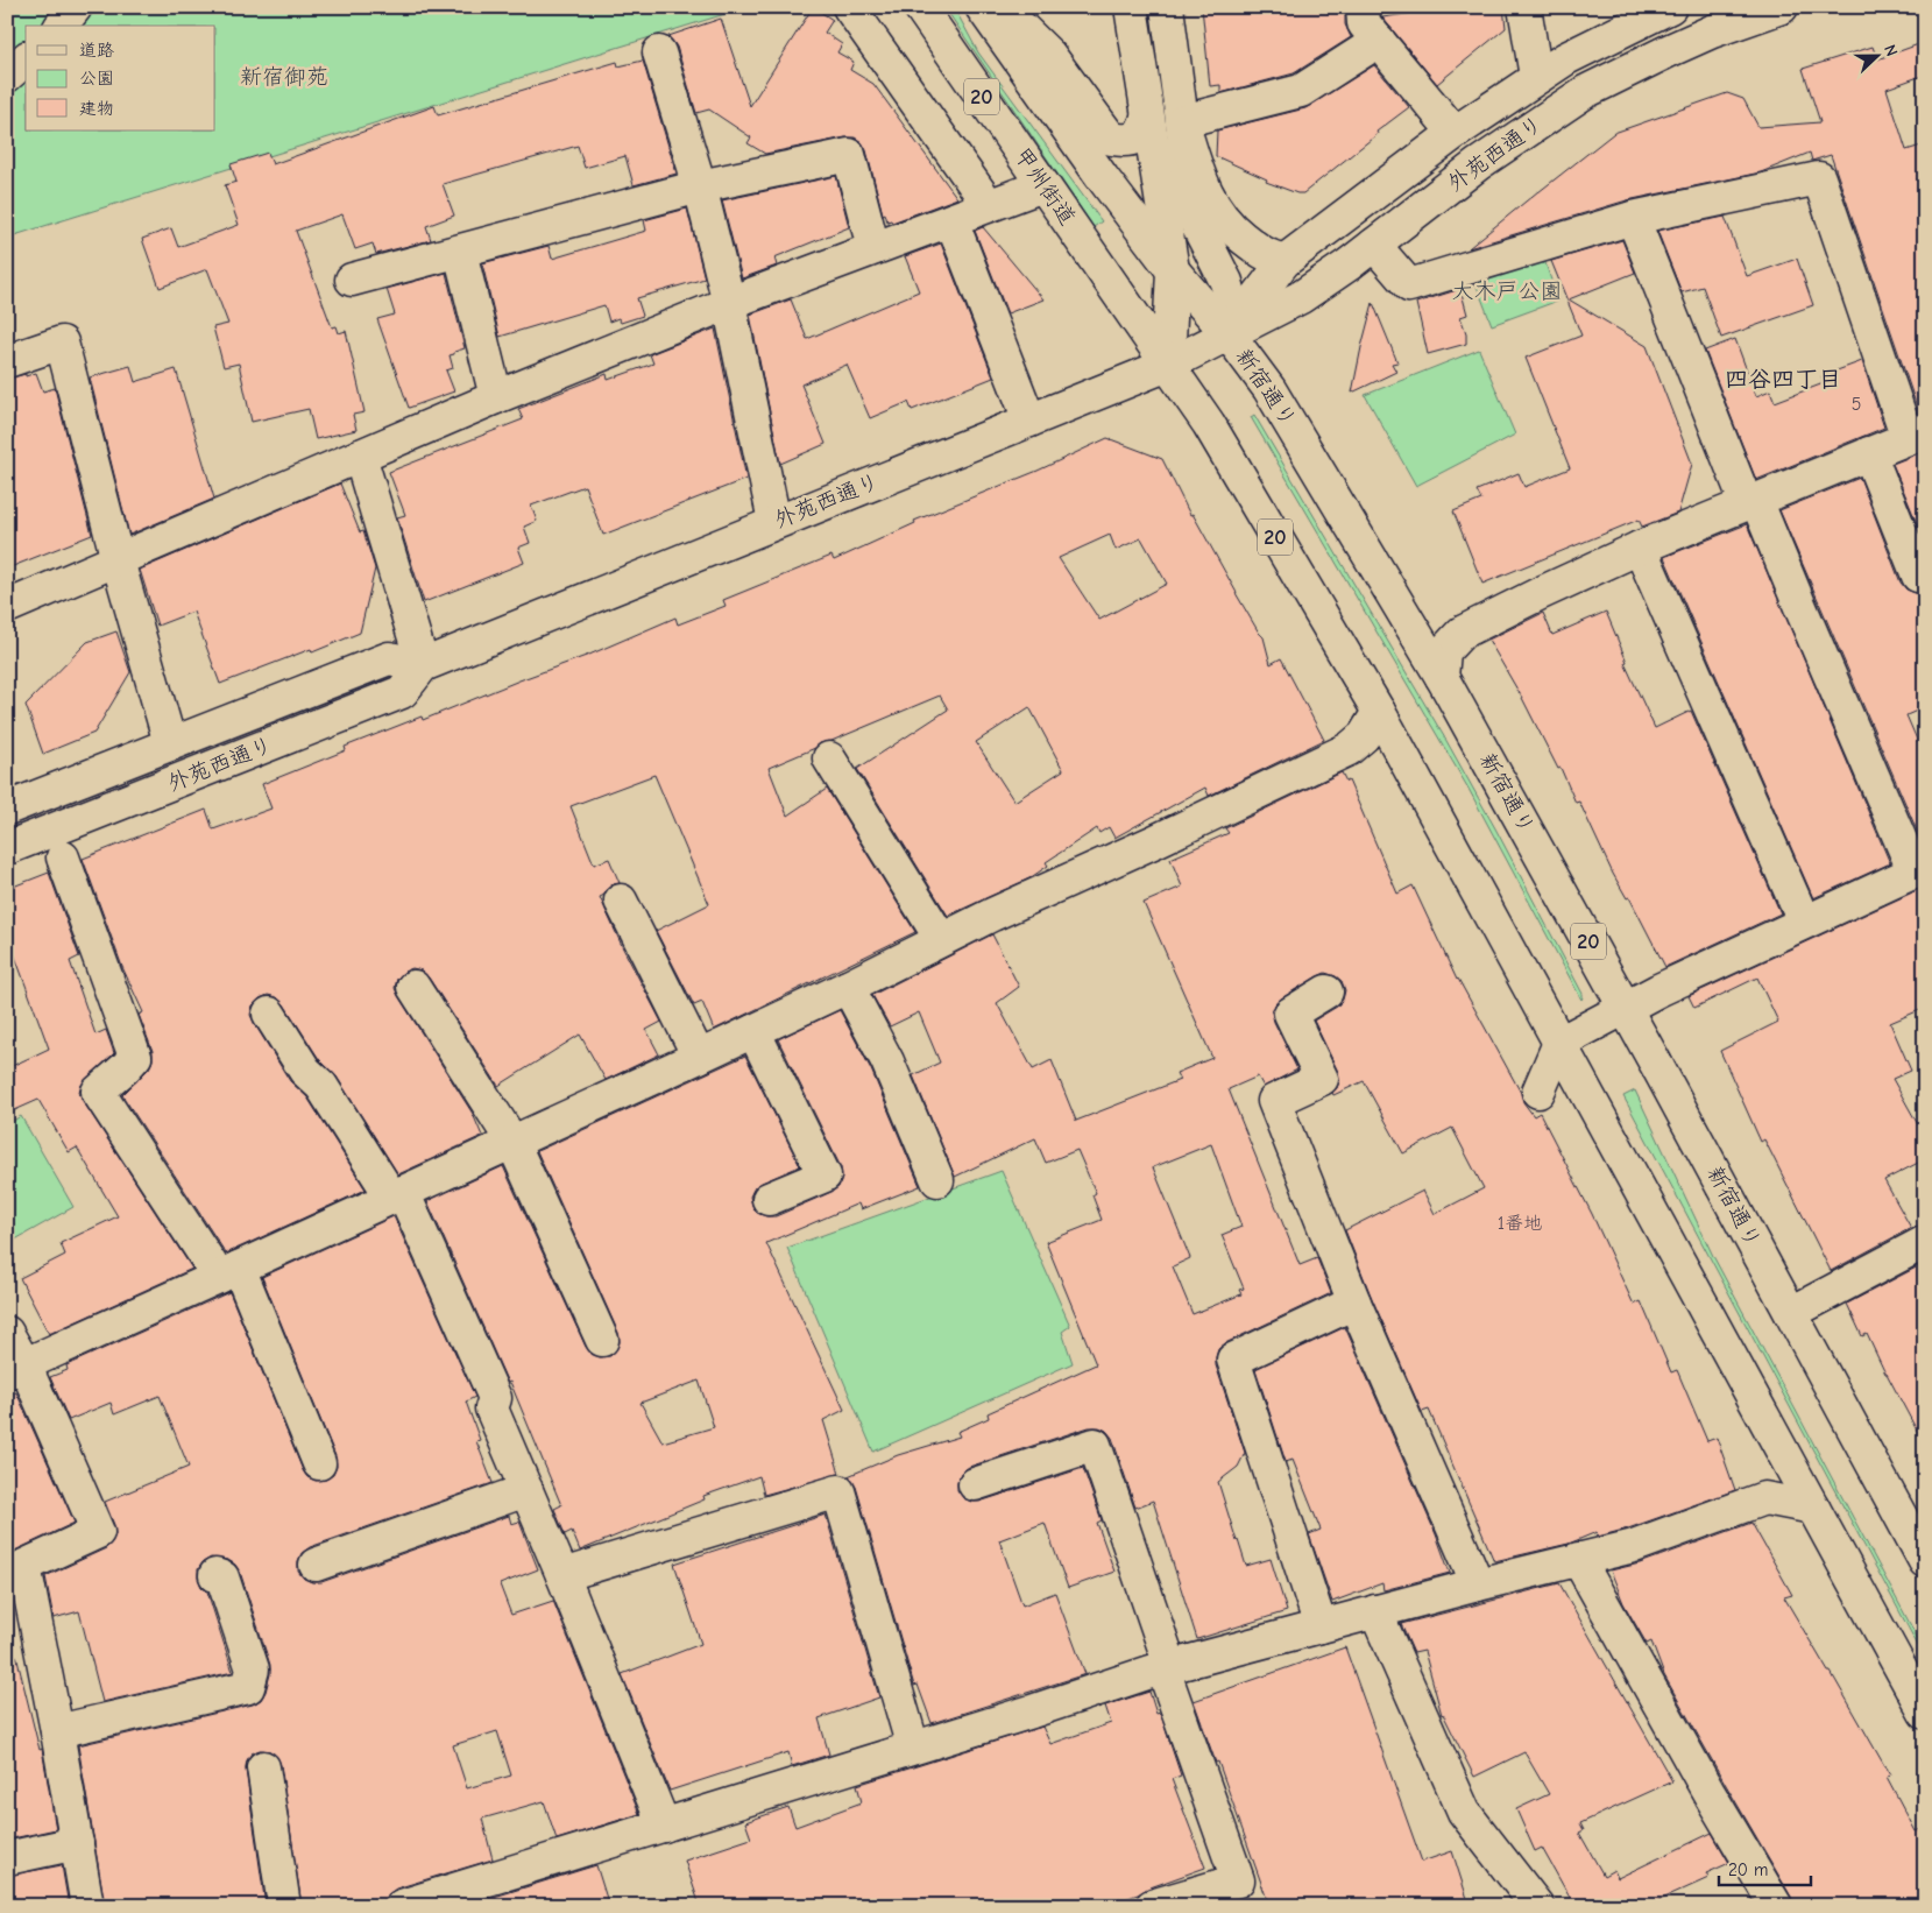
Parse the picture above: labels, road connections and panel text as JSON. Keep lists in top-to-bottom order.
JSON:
{
  "streets": {
    "main road": [
      "20",
      "外苑西通り",
      "甲州街道",
      "新宿通り"
    ]
  },
  "crossings": [
    ["20", "外苑西通り"],
    ["20", "甲州街道"],
    ["20", "新宿通り"],
    ["外苑西通り", "甲州街道"],
    ["外苑西通り", "新宿通り"]
  ],
  "districts": ["四谷四丁目"],
  "parks": ["新宿御苑", "大木戸公園"],
  "house_numbers": ["5", "1番地"],
  "legend": ["道路", "公園", "建物"],
  "scale_bar": "20 m",
  "north": "right"
}
